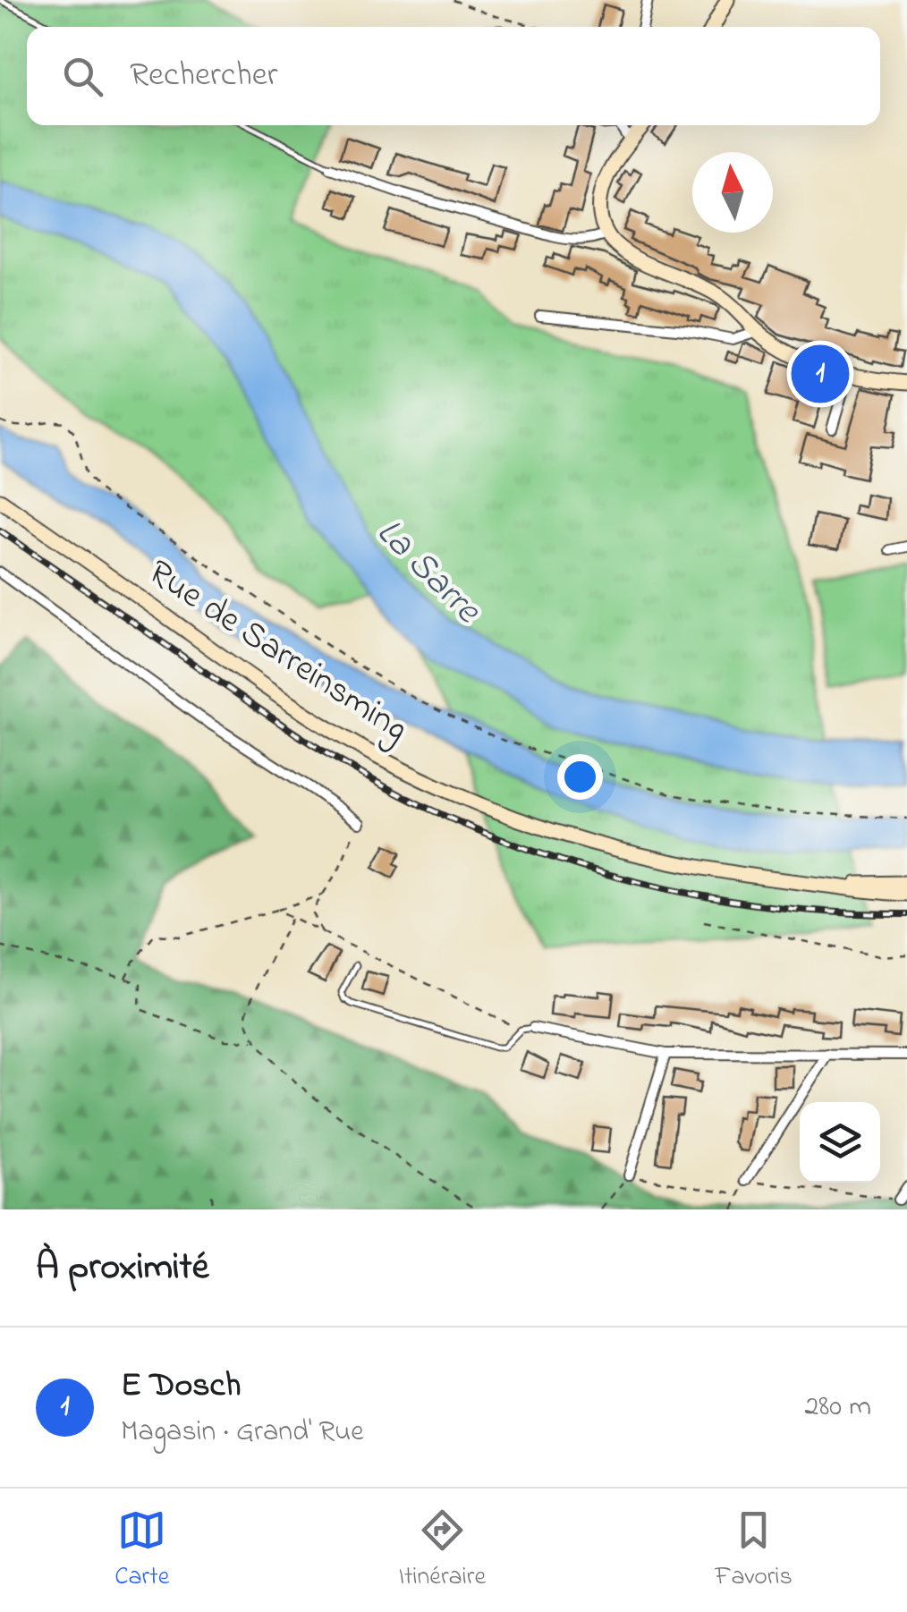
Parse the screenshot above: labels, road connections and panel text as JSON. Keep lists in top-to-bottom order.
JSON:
{
  "streets": {
    "street": ["Rue de Sarreinsming"]
  },
  "water": ["La Sarre"],
  "north": "top",
  "page": {
    "search": "Rechercher",
    "pins": "1",
    "heading": "À proximité",
    "list": [
      {
        "mark": "1",
        "name": "E Dosch",
        "note": "Magasin · Grand' Rue",
        "value": "280 m"
      }
    ],
    "nav": ["Carte", "Itinéraire", "Favoris"]
  }
}
